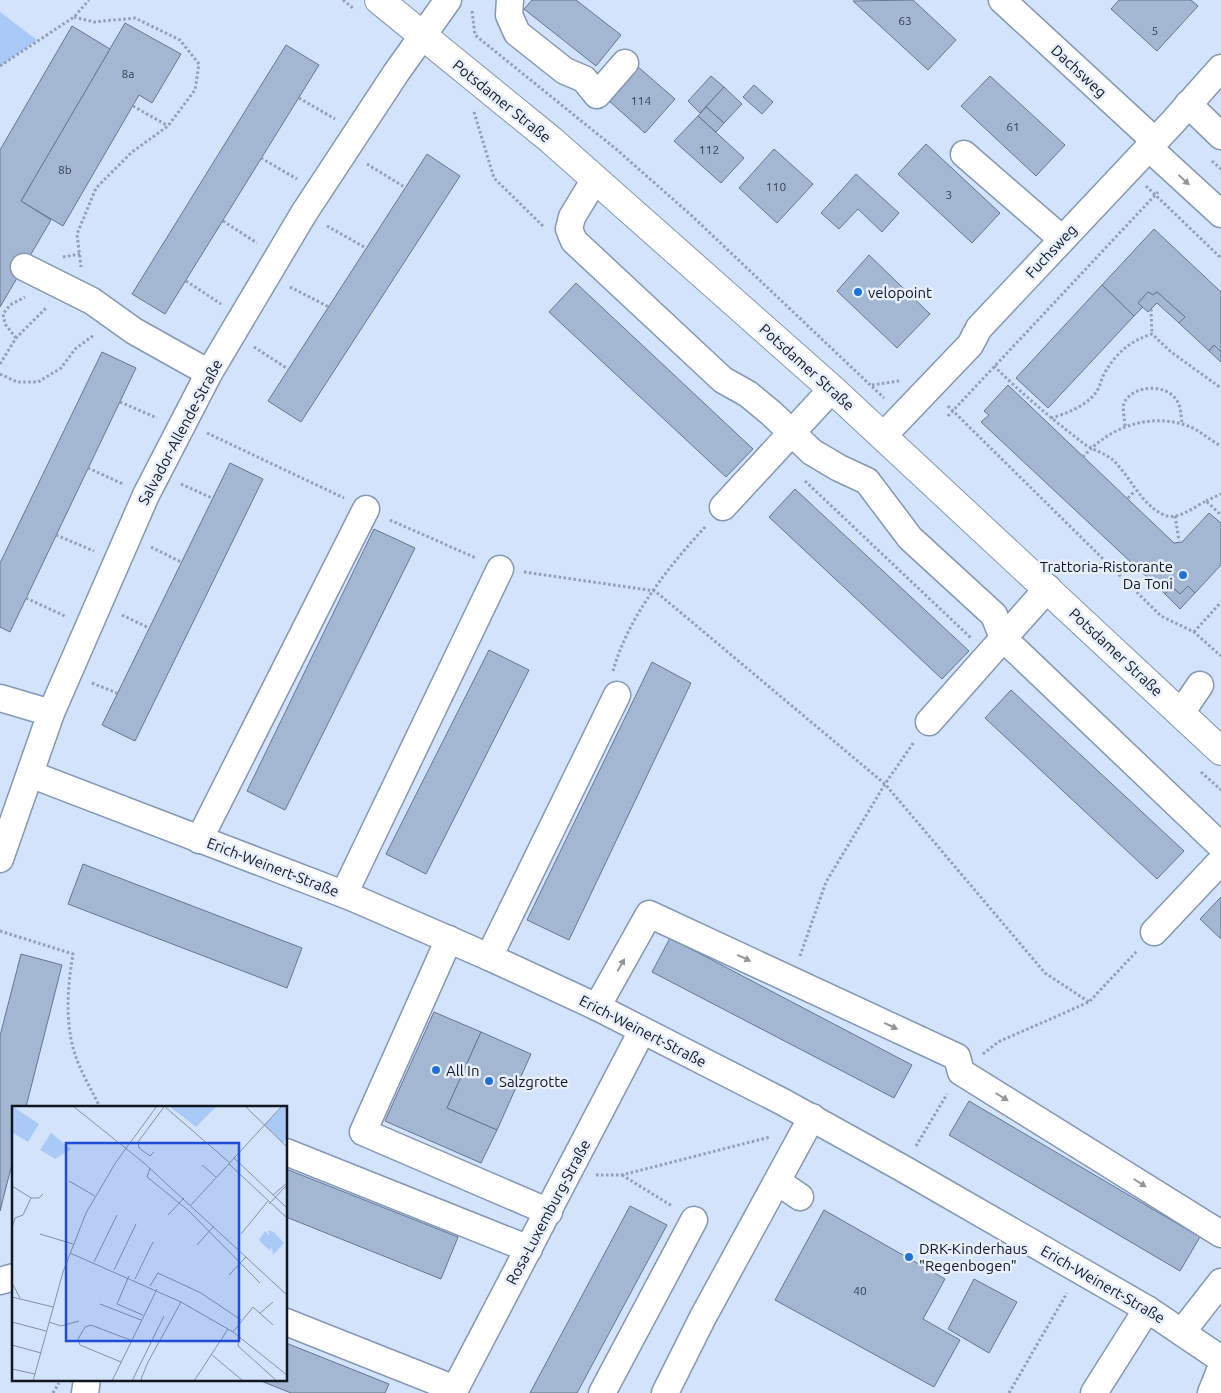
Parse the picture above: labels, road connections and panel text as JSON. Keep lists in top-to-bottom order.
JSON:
{
  "streets": {
    "main road": ["Potsdamer Straße"],
    "street": [
      "Dachsweg",
      "Fuchsweg",
      "Salvador-Allende-Straße",
      "Erich-Weinert-Straße",
      "Rosa-Luxemburg-Straße"
    ]
  },
  "crossings": [
    ["Dachsweg", "Fuchsweg"],
    ["Potsdamer Straße", "Fuchsweg"],
    ["Potsdamer Straße", "Salvador-Allende-Straße"],
    ["Salvador-Allende-Straße", "Erich-Weinert-Straße"],
    ["Erich-Weinert-Straße", "Rosa-Luxemburg-Straße"]
  ],
  "places": [
    "velopoint",
    "Trattoria-Ristorante Da Toni",
    "All In",
    "Salzgrotte",
    "DRK-Kinderhaus \"Regenbogen\""
  ],
  "house_numbers": [
    "63",
    "5",
    "8a",
    "114",
    "61",
    "112",
    "8b",
    "110",
    "3",
    "40"
  ]
}
